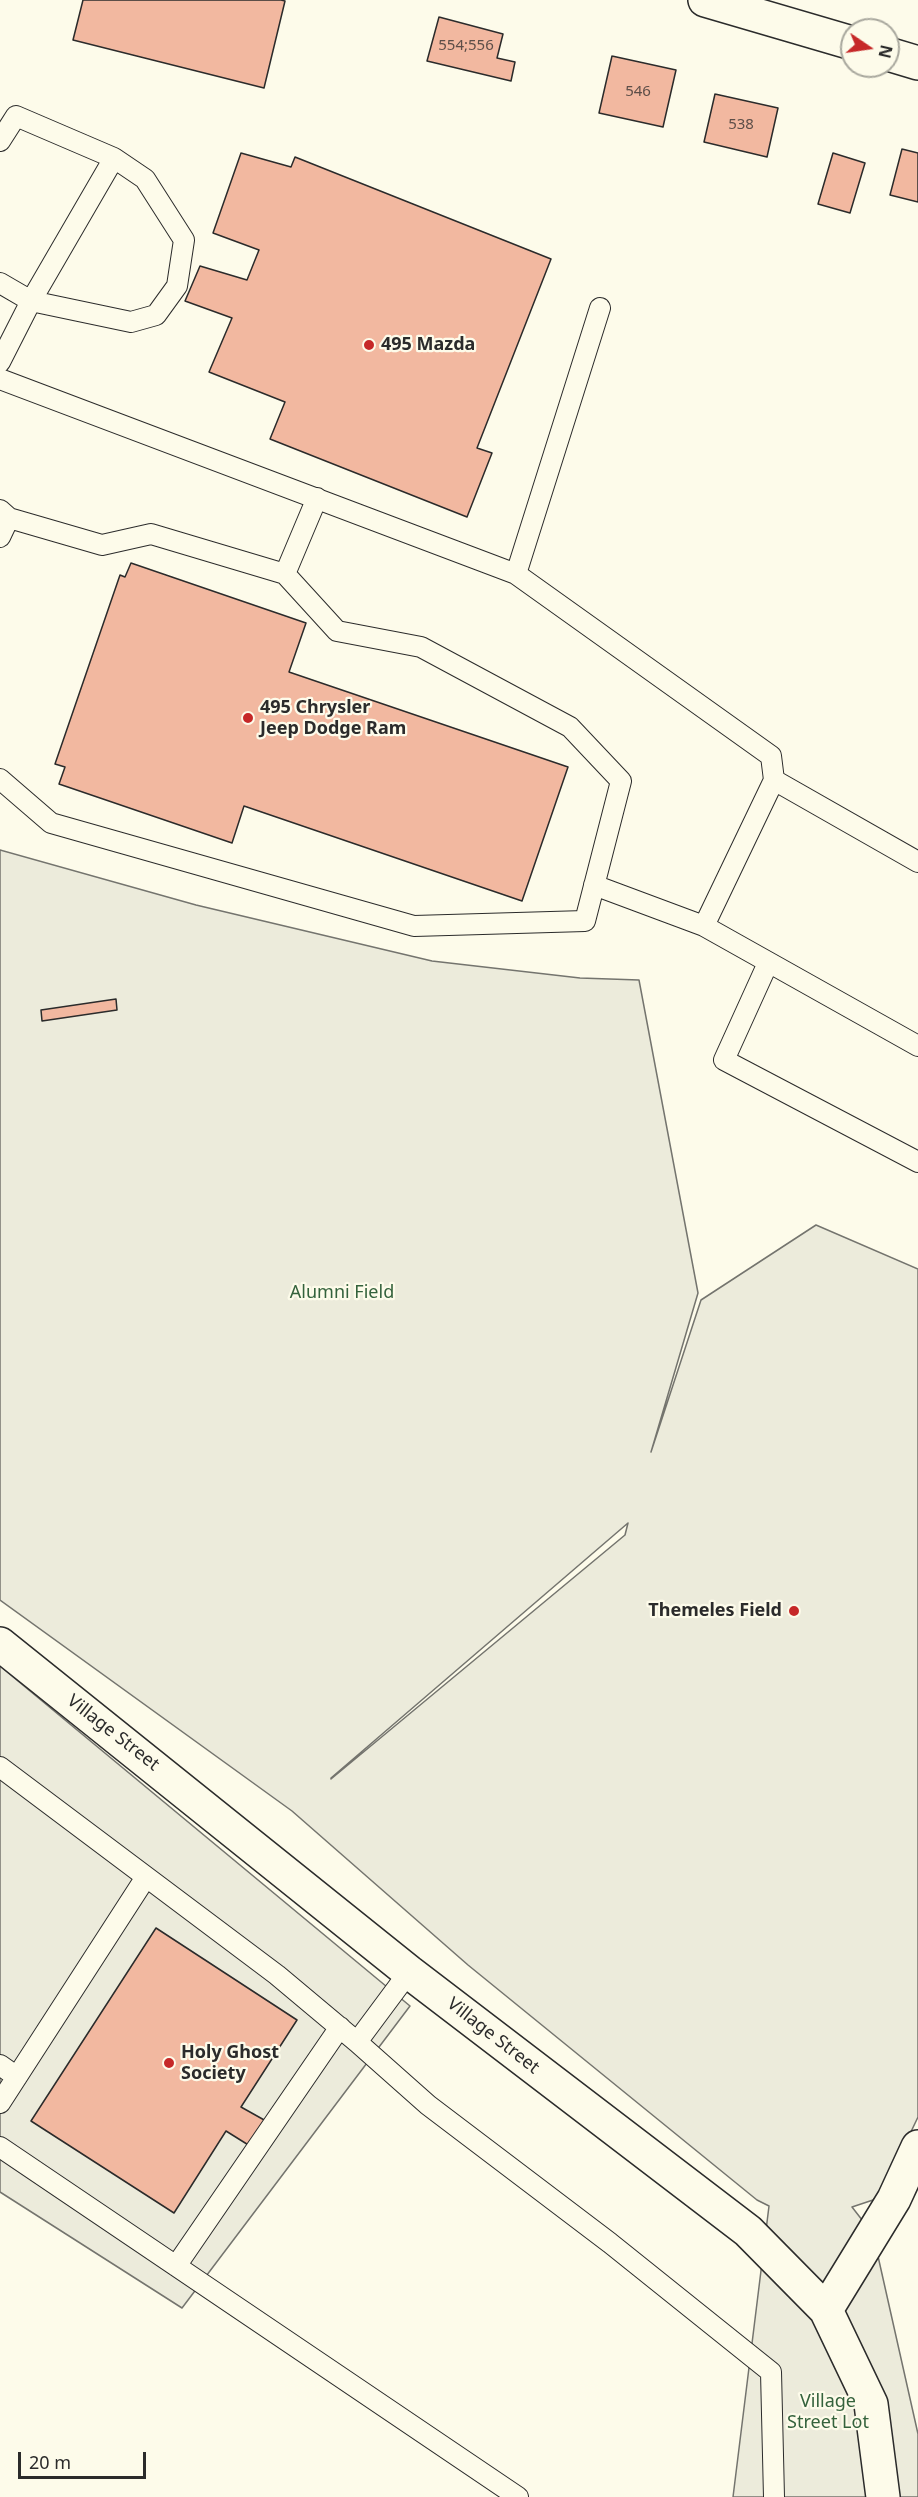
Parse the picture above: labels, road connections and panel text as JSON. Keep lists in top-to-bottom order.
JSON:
{
  "streets": {
    "street": ["Village Street"]
  },
  "parks": ["Alumni Field", "Village Street Lot"],
  "places": [
    "495 Mazda",
    "495 Chrysler Jeep Dodge Ram",
    "Themeles Field",
    "Holy Ghost Society"
  ],
  "house_numbers": ["554;556", "546", "538"],
  "scale_bar": "20 m",
  "north": "right"
}
